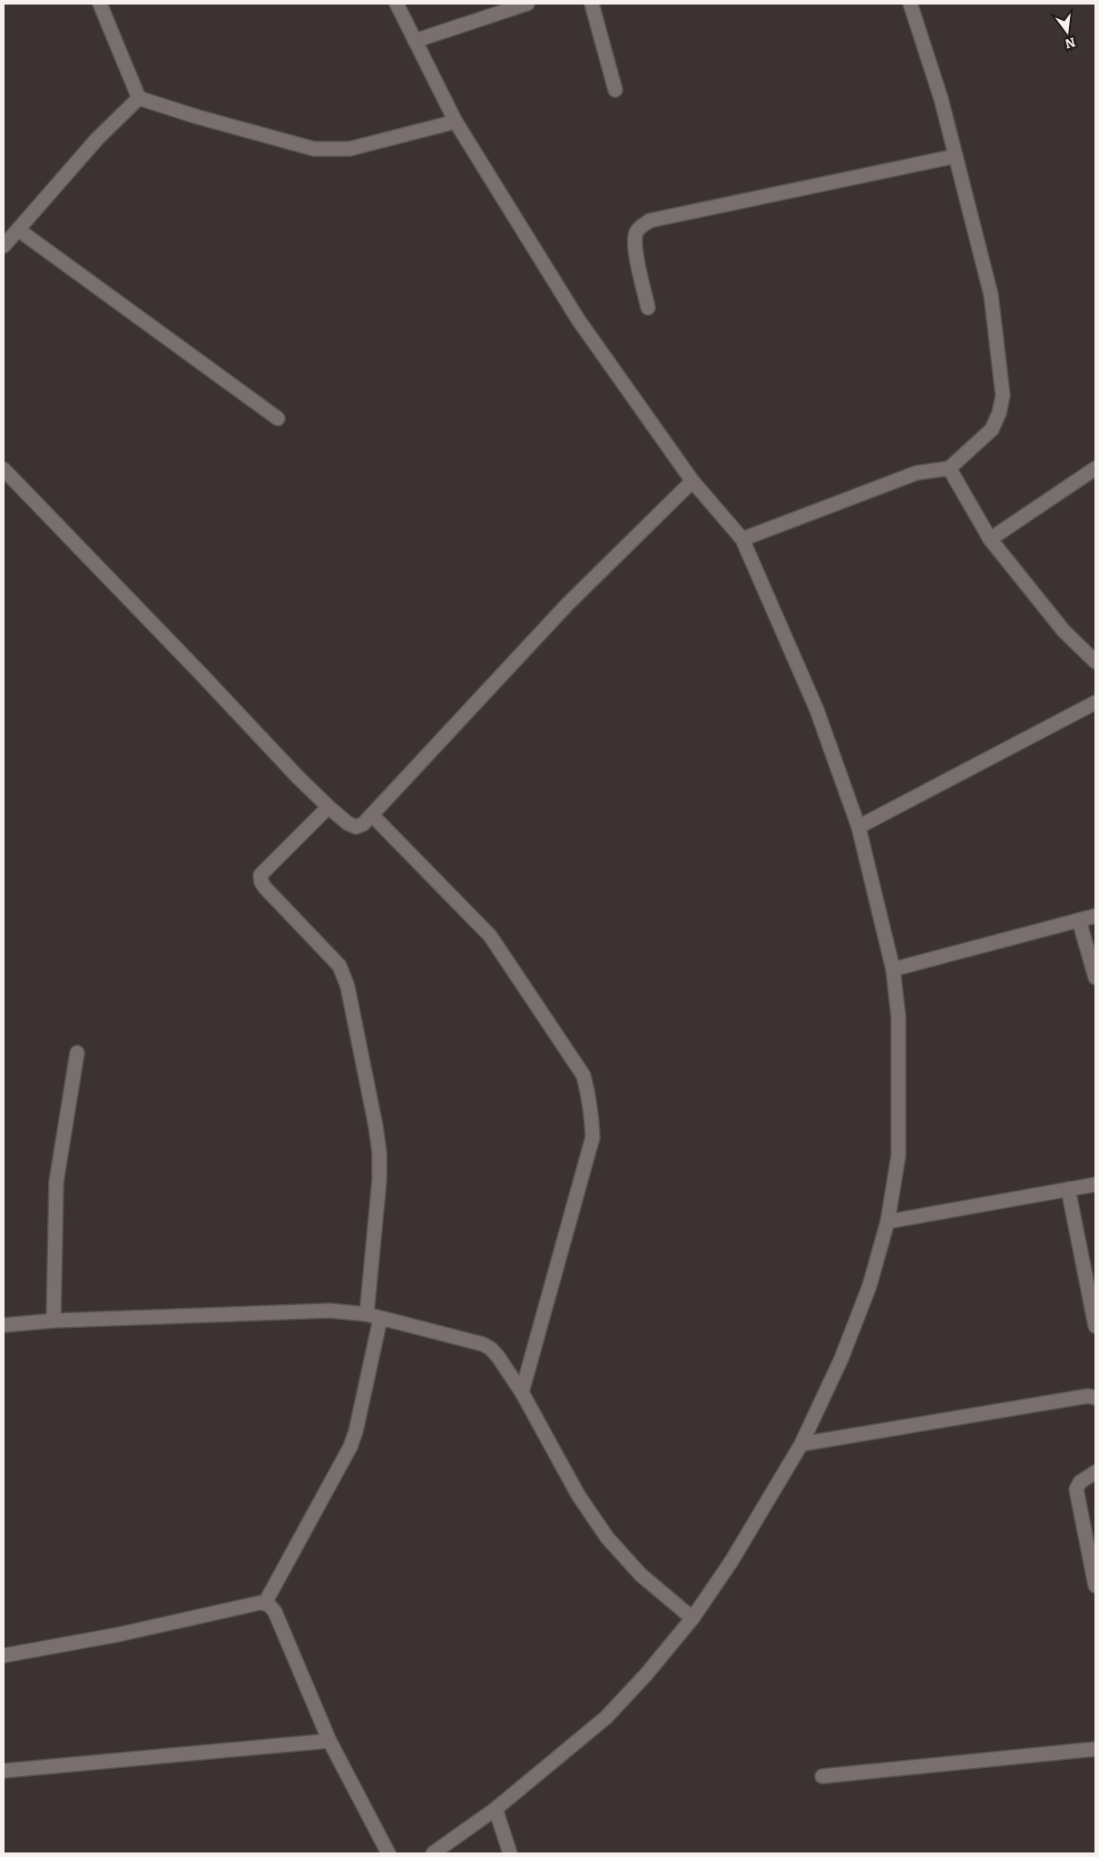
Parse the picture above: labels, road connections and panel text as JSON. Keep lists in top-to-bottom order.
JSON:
{
  "north": "bottom"
}
